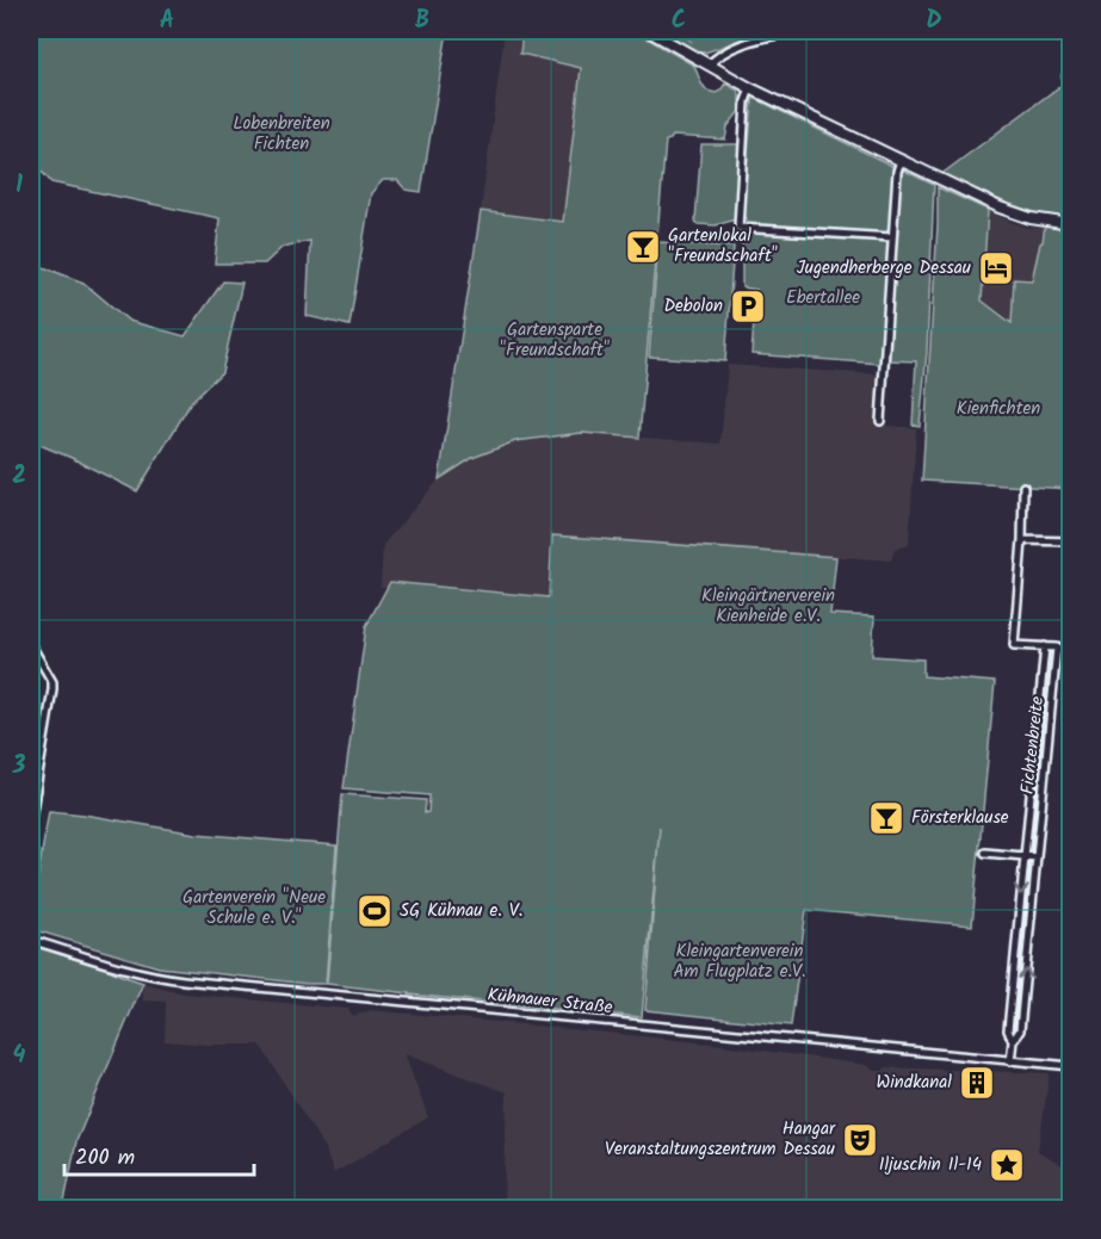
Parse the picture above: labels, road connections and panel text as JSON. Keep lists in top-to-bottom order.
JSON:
{
  "streets": {
    "street": ["Fichtenbreite", "Kühnauer Straße"]
  },
  "crossings": [
    ["Fichtenbreite", "Kühnauer Straße"]
  ],
  "parks": [
    "Lobenbreiten Fichten",
    "Ebertallee",
    "Gartensparte \"Freundschaft\"",
    "Kienfichten",
    "Kleingärtnerverein Kienheide e.V.",
    "Gartenverein \"Neue Schule e. V.\"",
    "Kleingartenverein Am Flugplatz e.V."
  ],
  "places": {
    "bar": ["Gartenlokal \"Freundschaft\"", "Försterklause"],
    "hotel": ["Jugendherberge Dessau"],
    "parking": ["Debolon"],
    "sports": ["SG Kühnau e. V."],
    "building": ["Windkanal"],
    "theatre": ["Hangar Veranstaltungszentrum Dessau"],
    "place": ["Iljuschin Il-14"]
  },
  "scale_bar": "200 m",
  "grid": {
    "columns": [
      "A",
      "B",
      "C",
      "D"
    ],
    "rows": [
      "1",
      "2",
      "3",
      "4"
    ]
  }
}
